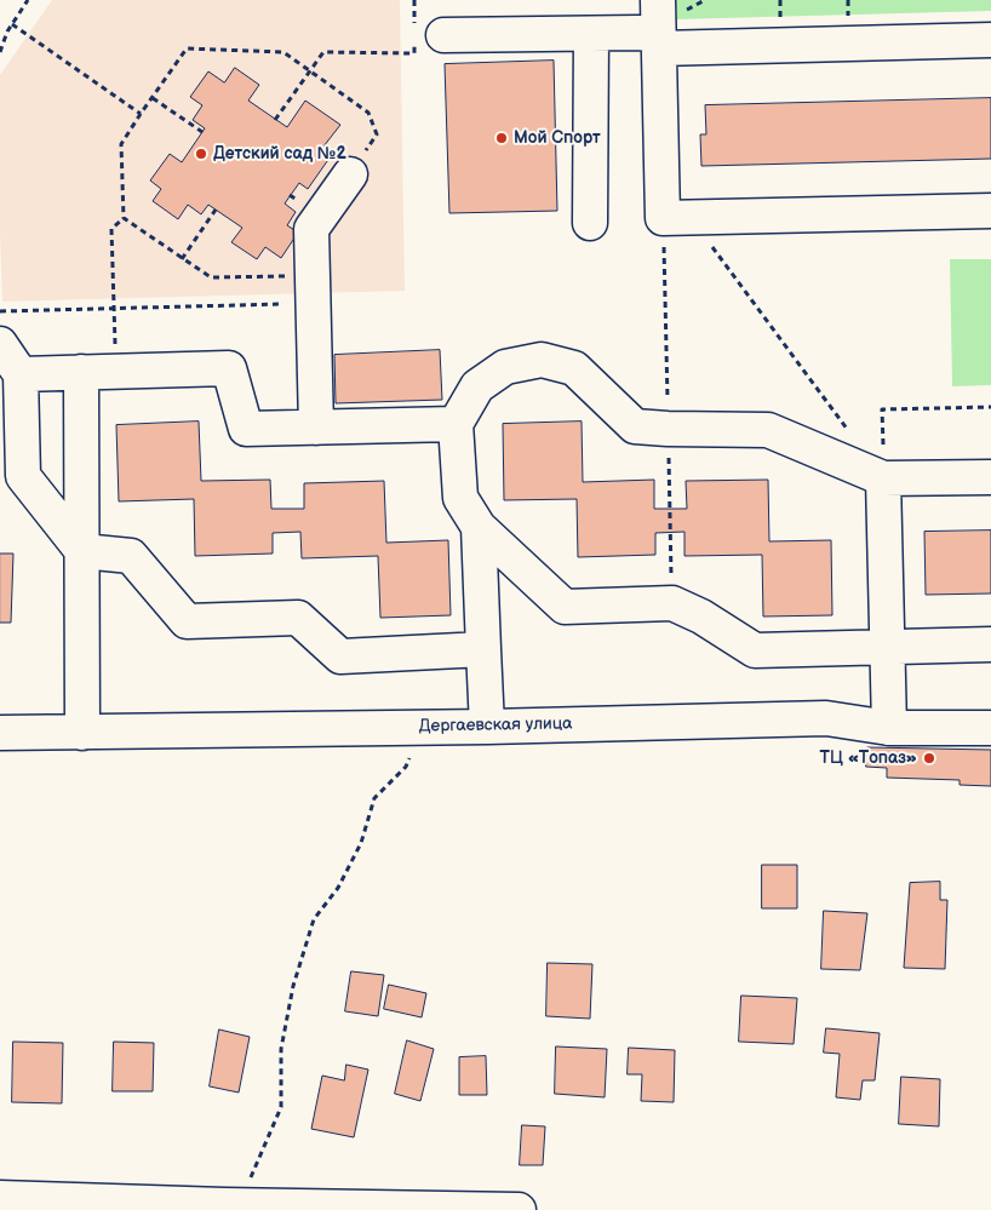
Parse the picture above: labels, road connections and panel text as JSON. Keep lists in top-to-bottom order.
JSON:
{
  "streets": {
    "street": ["Дергаевская улица"]
  },
  "places": ["Мой Спорт", "Детский сад №2", "ТЦ «Топаз»"]
}
